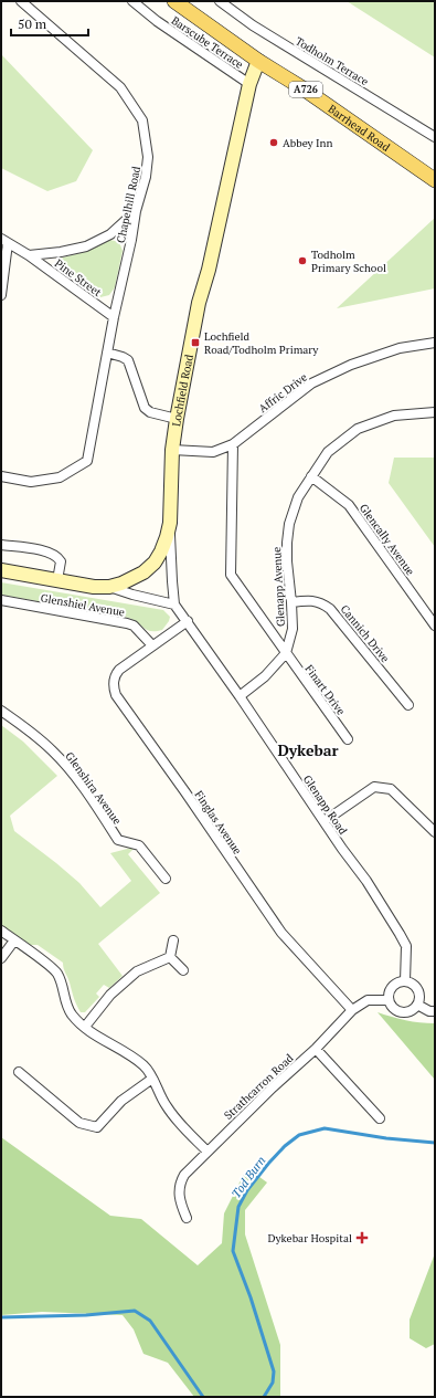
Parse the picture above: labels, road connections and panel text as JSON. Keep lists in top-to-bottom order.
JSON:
{
  "streets": {
    "main road": ["A726", "Barrhead Road"],
    "street": [
      "Barscube Terrace",
      "Todholm Terrace",
      "Chapelhill Road",
      "Pine Street",
      "Lochfield Road",
      "Affric Drive",
      "Glencally Avenue",
      "Glenapp Avenue",
      "Glenshiel Avenue",
      "Cannich Drive",
      "Finart Drive",
      "Glenshira Avenue",
      "Glenapp Road",
      "Finglas Avenue",
      "Strathcarron Road"
    ]
  },
  "crossings": [
    ["Barscube Terrace", "Lochfield Road"],
    ["Barrhead Road", "Lochfield Road"],
    ["Chapelhill Road", "Pine Street"],
    ["Lochfield Road", "Affric Drive"],
    ["Affric Drive", "Finart Drive"],
    ["Glencally Avenue", "Glenapp Avenue"],
    ["Glenapp Avenue", "Cannich Drive"],
    ["Glenapp Avenue", "Finart Drive"],
    ["Glenapp Avenue", "Glenapp Road"],
    ["Glenshiel Avenue", "Finglas Avenue"],
    ["Glenapp Road", "Strathcarron Road"],
    ["Finglas Avenue", "Strathcarron Road"]
  ],
  "districts": ["Dykebar"],
  "water": ["Tod Burn"],
  "places": {
    "other": ["Abbey Inn", "Todholm Primary School"],
    "transit": ["Lochfield Road/Todholm Primary"],
    "health": ["Dykebar Hospital"]
  },
  "scale_bar": "50 m"
}
